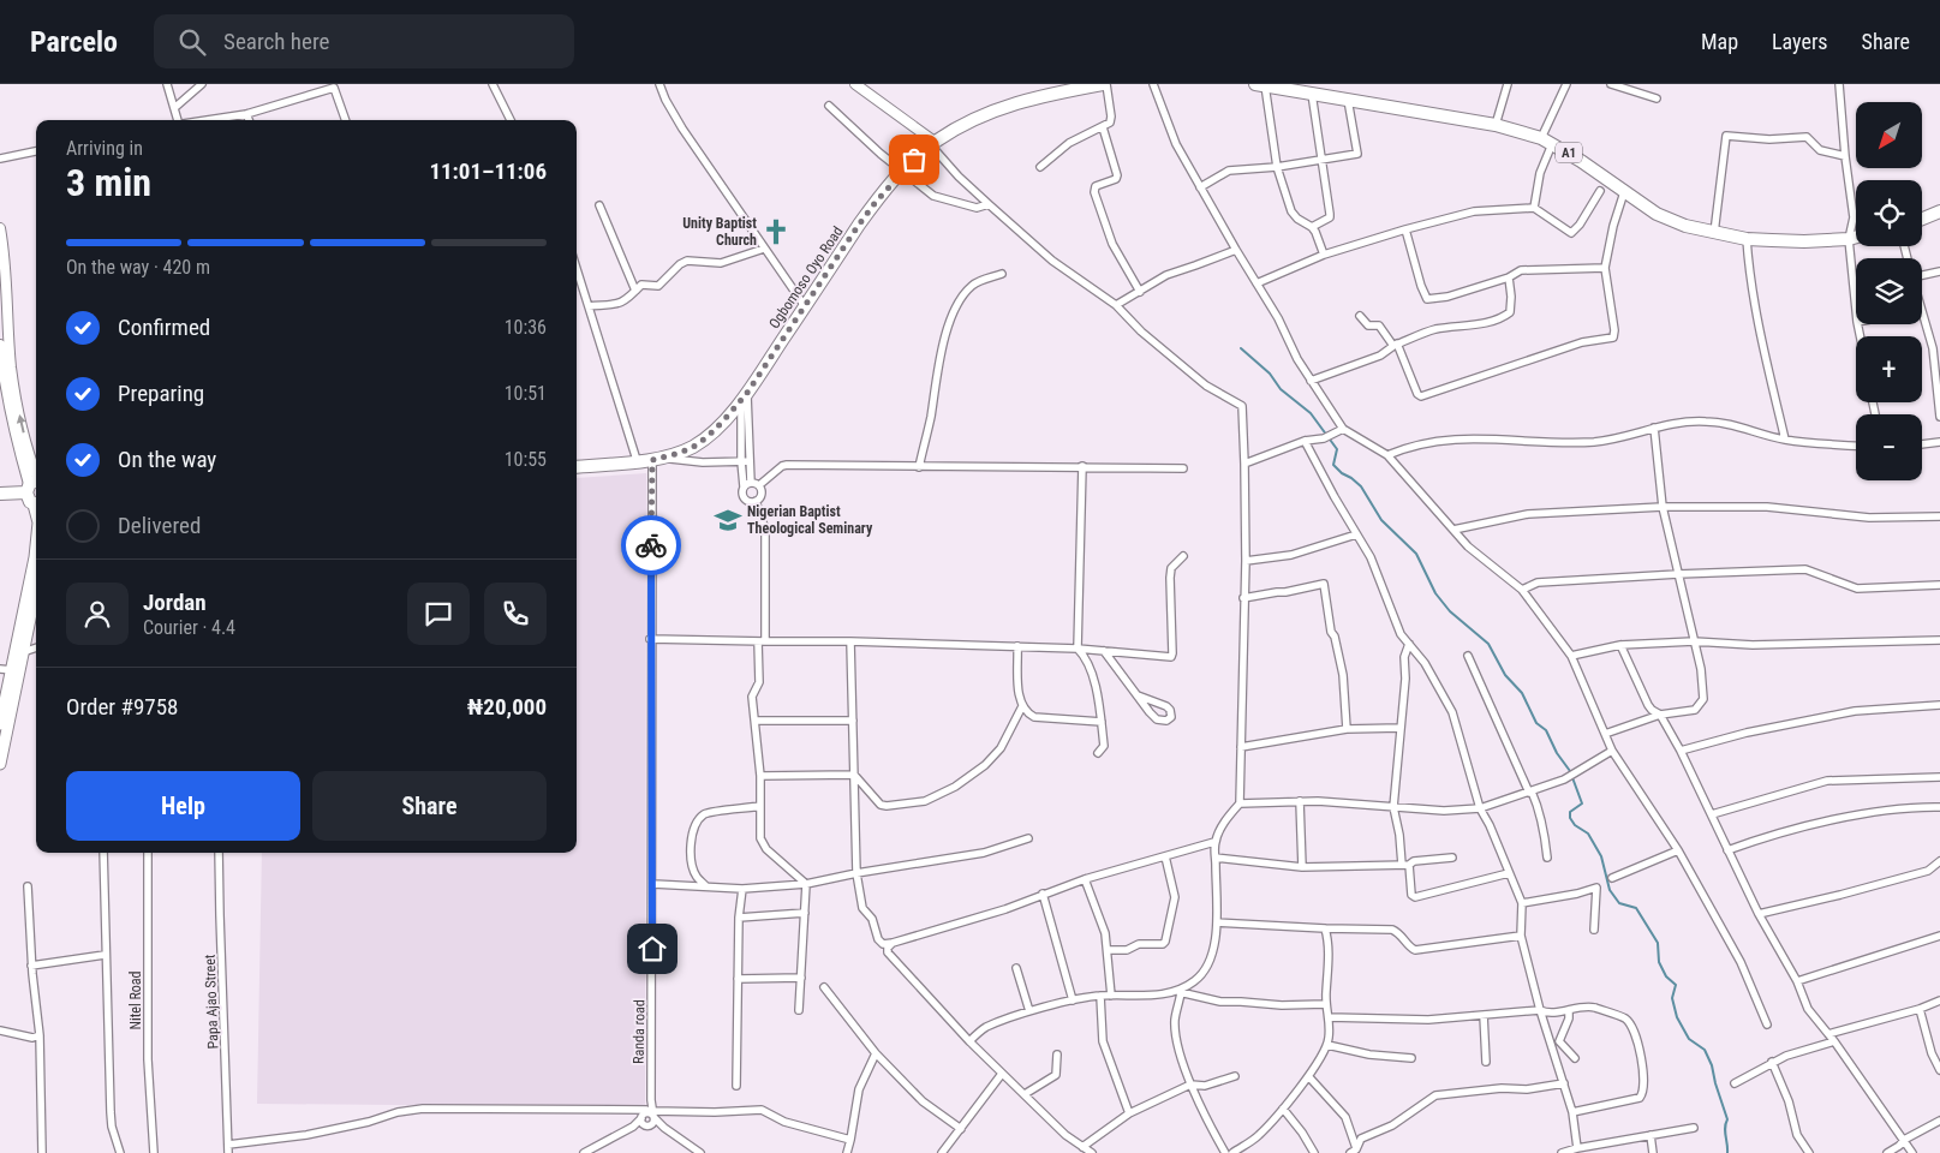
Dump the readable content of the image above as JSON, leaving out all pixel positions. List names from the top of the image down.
{
  "streets": {
    "highway": ["A1", "Ogbomoso Oyo Road"],
    "street": ["Nitel Road", "Papa Ajao Street", "Randa road"]
  },
  "crossings": [
    ["Ogbomoso Oyo Road", "Randa road"]
  ],
  "places": {
    "church": ["Unity Baptist Church"],
    "school or university": ["Nigerian Baptist Theological Seminary"]
  },
  "north": "bottom left",
  "page": {
    "header": "Parcelo",
    "search": "Search here",
    "nav": ["Map", "Layers", "Share"],
    "map_buttons": ["+", "−"],
    "heading": ["3 min", "Arriving in", "11:01–11:06"],
    "panel": [
      "Jordan",
      "Courier · 4.4",
      "Order #9758",
      "₦20,000"
    ],
    "bar": "On the way · 420 m",
    "list": [
      ["Confirmed", "10:36"],
      ["Preparing", "10:51"],
      ["On the way", "10:55"],
      "Delivered"
    ],
    "buttons": ["Help", "Share"]
  }
}
